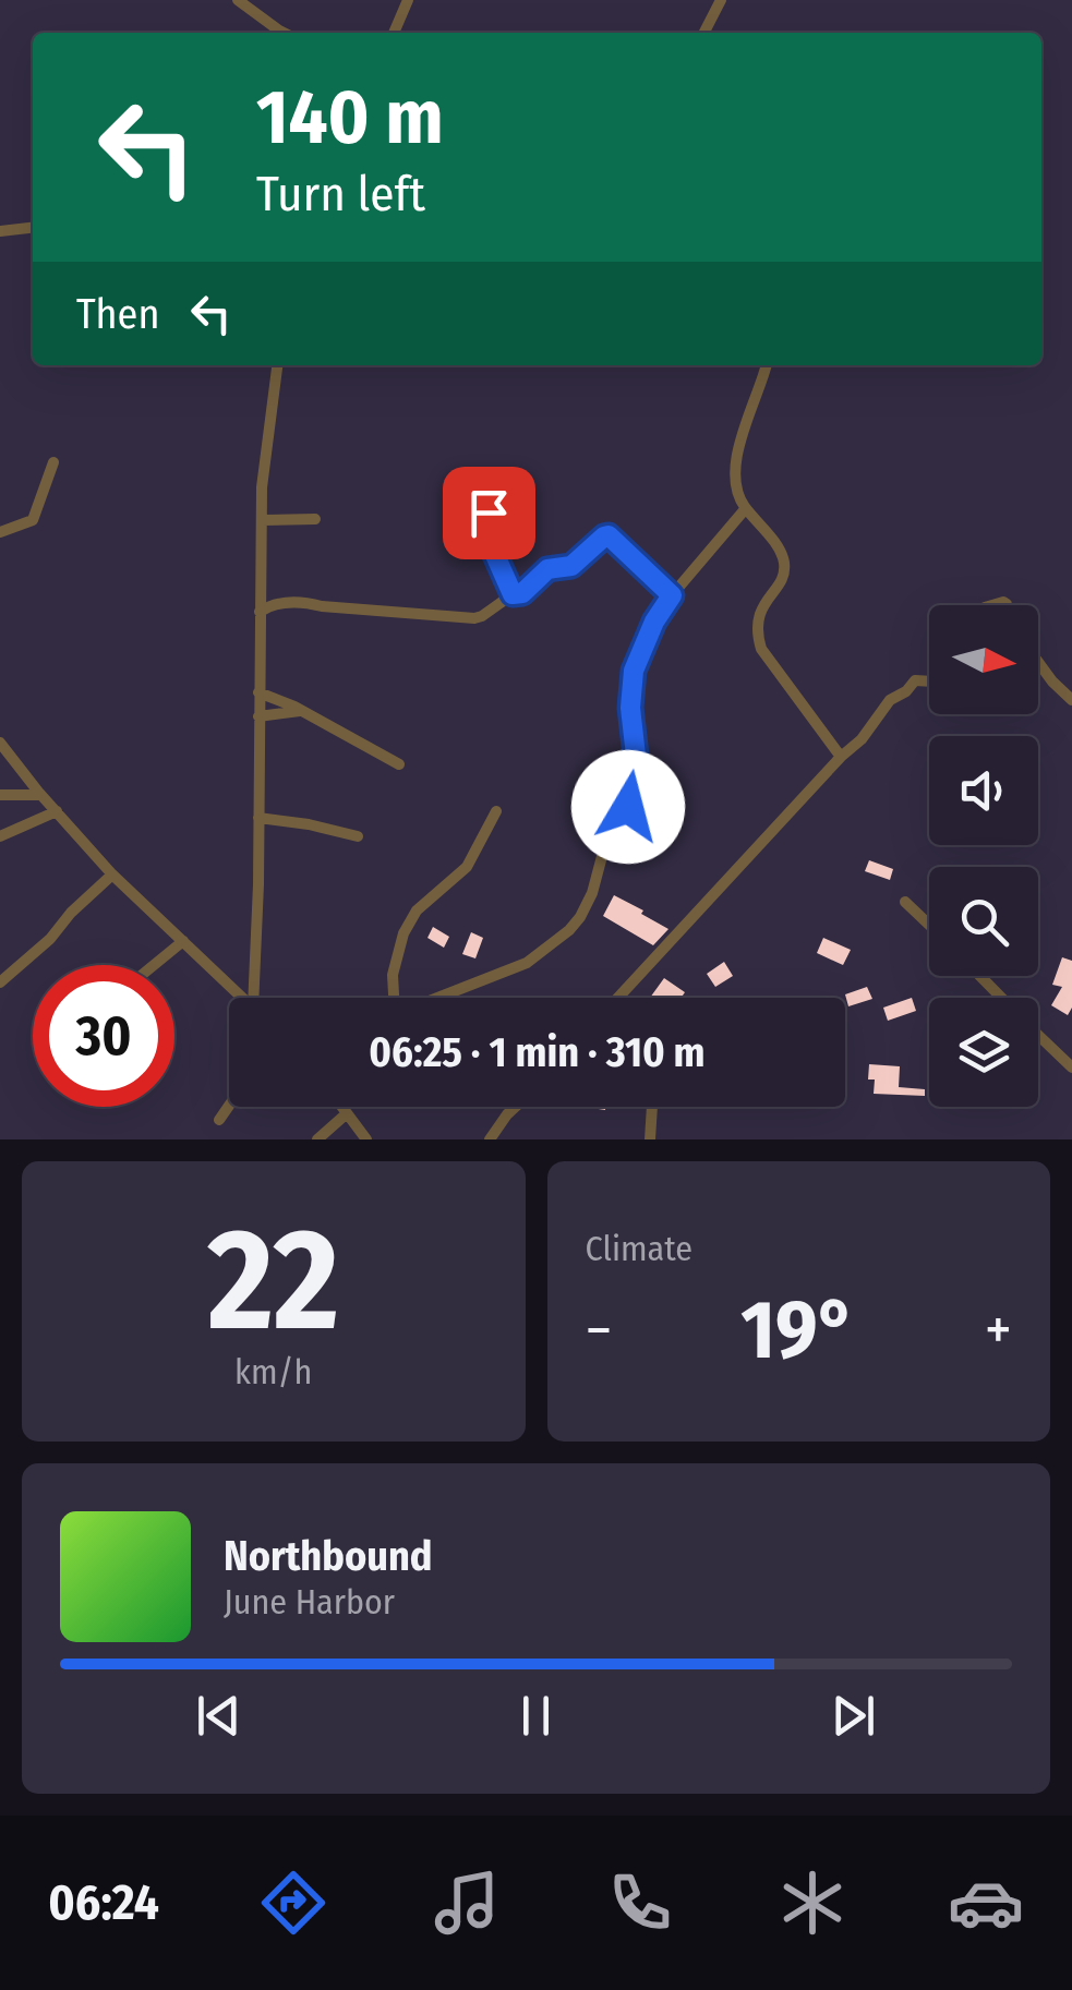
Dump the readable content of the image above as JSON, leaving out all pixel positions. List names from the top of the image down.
{
  "north": "right",
  "page": {
    "turn": ["140 m", "Turn left"],
    "then": "Then",
    "limit": "30",
    "trip": "06:25 · 1 min · 310 m",
    "tile": [
      ["22", "km/h"],
      "Climate"
    ],
    "heat": ["−", "19°", "+"],
    "song": ["Northbound", "June Harbor"],
    "tabs": "06:24"
  }
}
